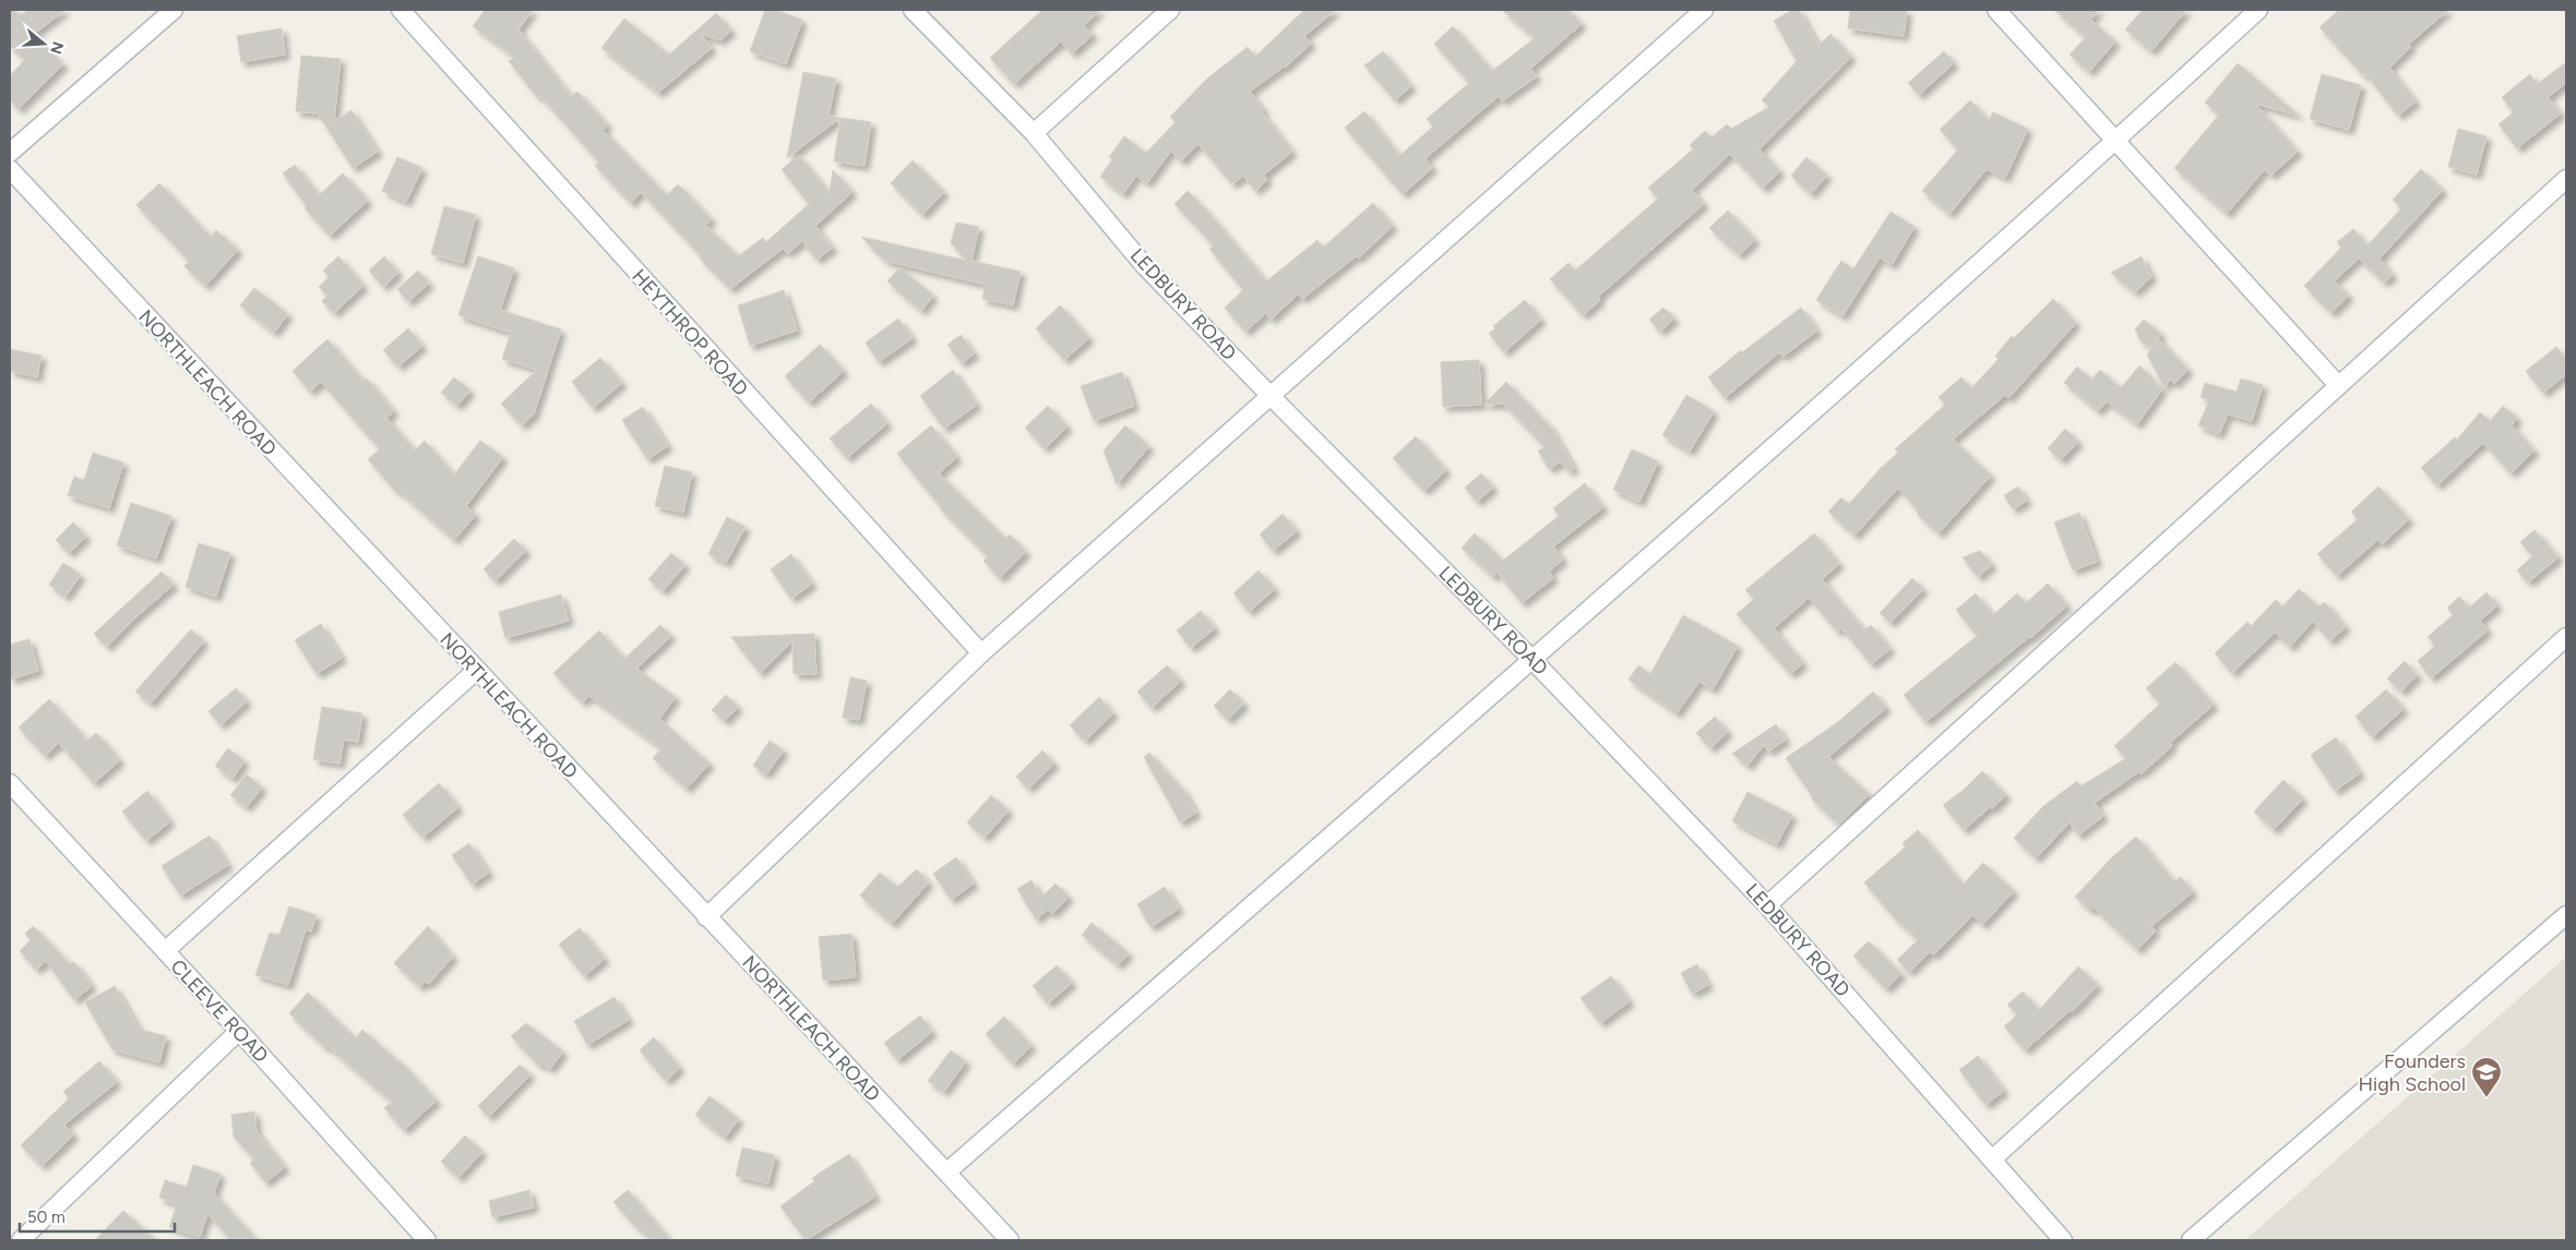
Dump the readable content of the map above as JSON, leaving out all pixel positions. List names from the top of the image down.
{
  "streets": {
    "street": [
      "LEDBURY ROAD",
      "HEYTHROP ROAD",
      "NORTHLEACH ROAD",
      "CLEEVE ROAD"
    ]
  },
  "places": {
    "school or university": ["Founders High School"]
  },
  "scale_bar": "50 m",
  "north": "right"
}
